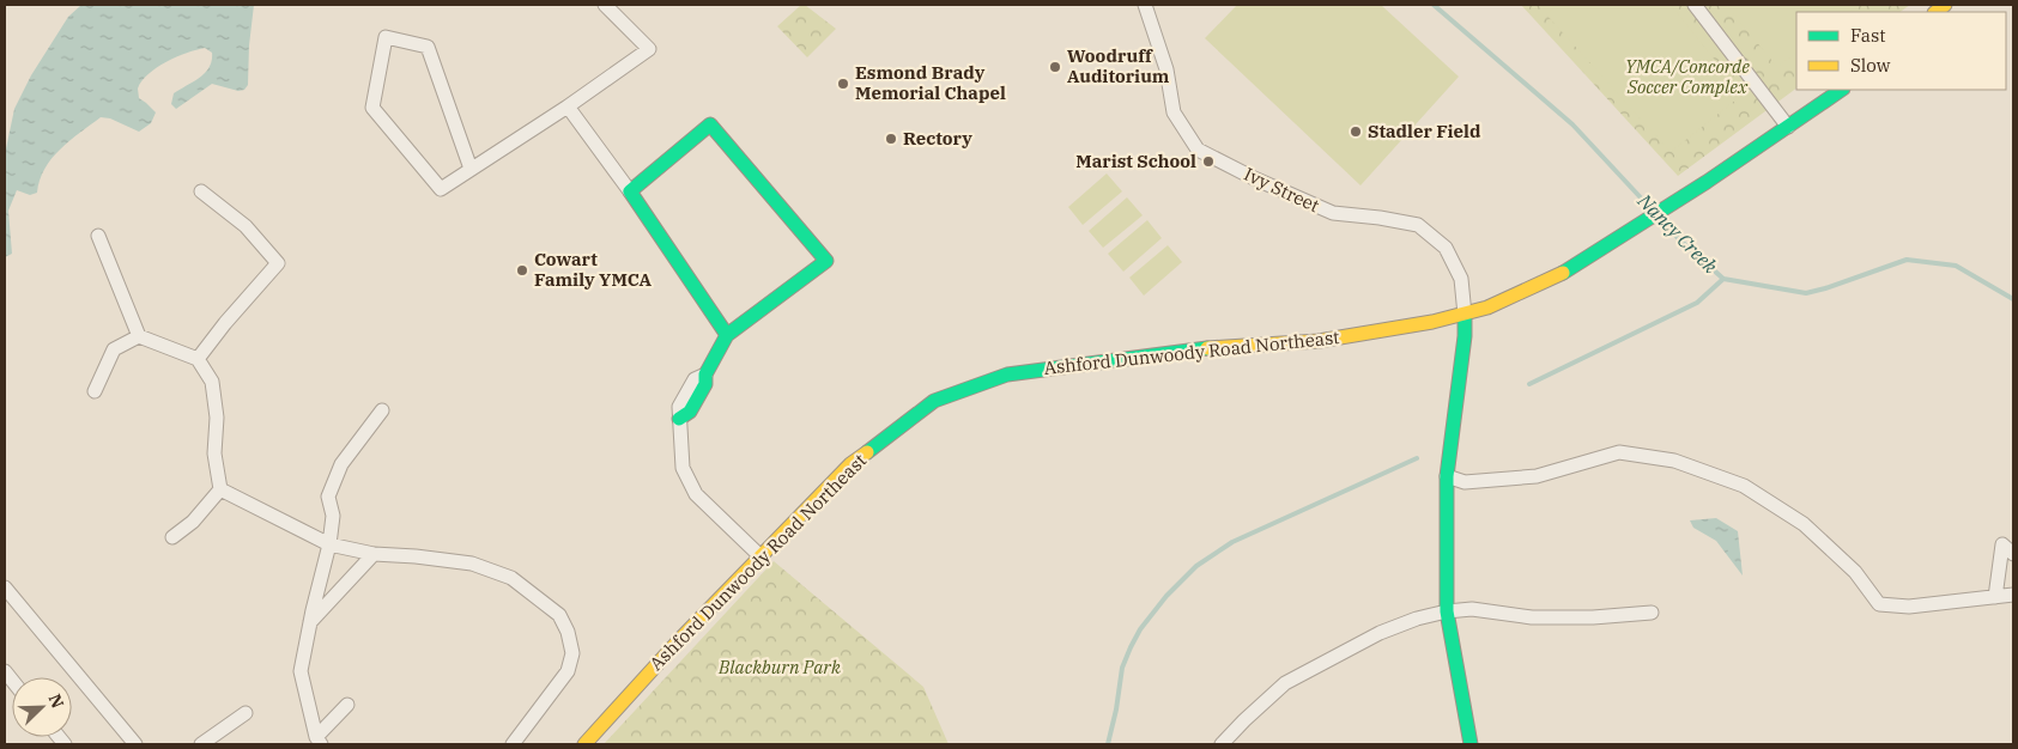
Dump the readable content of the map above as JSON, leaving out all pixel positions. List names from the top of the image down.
{
  "streets": {
    "main road": ["Ashford Dunwoody Road Northeast"],
    "street": ["Ivy Street"]
  },
  "crossings": [
    ["Ivy Street", "Ashford Dunwoody Road Northeast"]
  ],
  "water": ["Nancy Creek"],
  "parks": ["YMCA/Concorde Soccer Complex", "Blackburn Park"],
  "places": [
    "Woodruff Auditorium",
    "Esmond Brady Memorial Chapel",
    "Stadler Field",
    "Rectory",
    "Marist School",
    "Cowart Family YMCA"
  ],
  "legend": ["Fast", "Slow"],
  "north": "top right"
}
